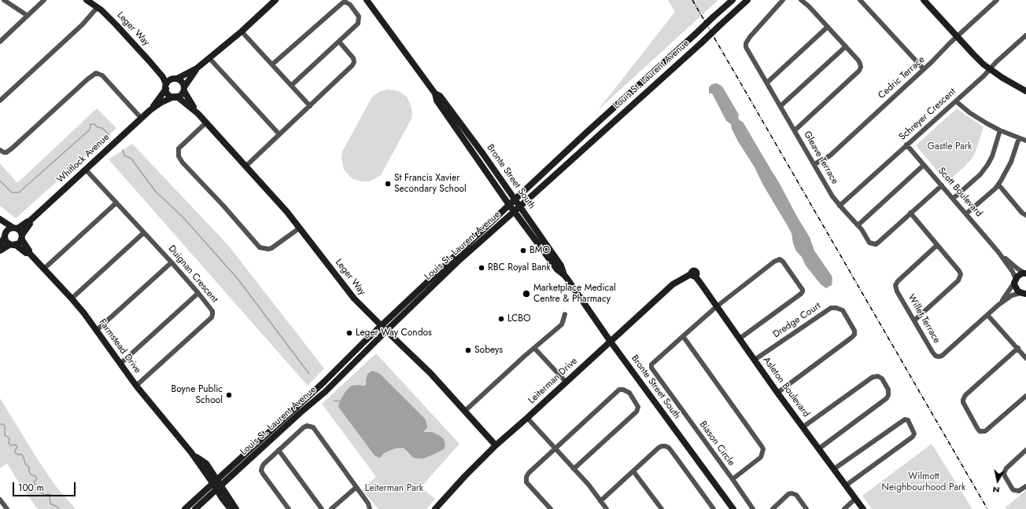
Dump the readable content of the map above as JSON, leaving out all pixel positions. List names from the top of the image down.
{
  "streets": {
    "street": [
      "Leger Way",
      "Louis St. Laurent Avenue",
      "Cedric Terrace",
      "Schreyer Crescent",
      "Gleave Terrace",
      "Whitlock Avenue",
      "Bronte Street South",
      "Scott Boulevard",
      "Duignan Crescent",
      "Willet Terrace",
      "Dredge Court",
      "Farmstead Drive",
      "Leiterman Drive",
      "Asleton Boulevard",
      "Biason Circle"
    ]
  },
  "crossings": [
    ["Leger Way", "Louis St. Laurent Avenue"],
    ["Leger Way", "Whitlock Avenue"],
    ["Leger Way", "Leiterman Drive"],
    ["Louis St. Laurent Avenue", "Bronte Street South"],
    ["Louis St. Laurent Avenue", "Farmstead Drive"],
    ["Cedric Terrace", "Gleave Terrace"],
    ["Schreyer Crescent", "Gleave Terrace"],
    ["Schreyer Crescent", "Scott Boulevard"],
    ["Gleave Terrace", "Scott Boulevard"],
    ["Whitlock Avenue", "Duignan Crescent"],
    ["Whitlock Avenue", "Farmstead Drive"],
    ["Bronte Street South", "Leiterman Drive"],
    ["Scott Boulevard", "Willet Terrace"],
    ["Duignan Crescent", "Farmstead Drive"],
    ["Dredge Court", "Asleton Boulevard"],
    ["Leiterman Drive", "Asleton Boulevard"],
    ["Asleton Boulevard", "Biason Circle"]
  ],
  "parks": ["Gastle Park", "Wilmott Neighbourhood Park", "Leiterman Park"],
  "places": [
    "St Francis Xavier Secondary School",
    "BMO",
    "RBC Royal Bank",
    "Marketplace Medical Centre & Pharmacy",
    "LCBO",
    "Leger Way Condos",
    "Sobeys",
    "Boyne Public School"
  ],
  "scale_bar": "100 m",
  "north": "bottom"
}
